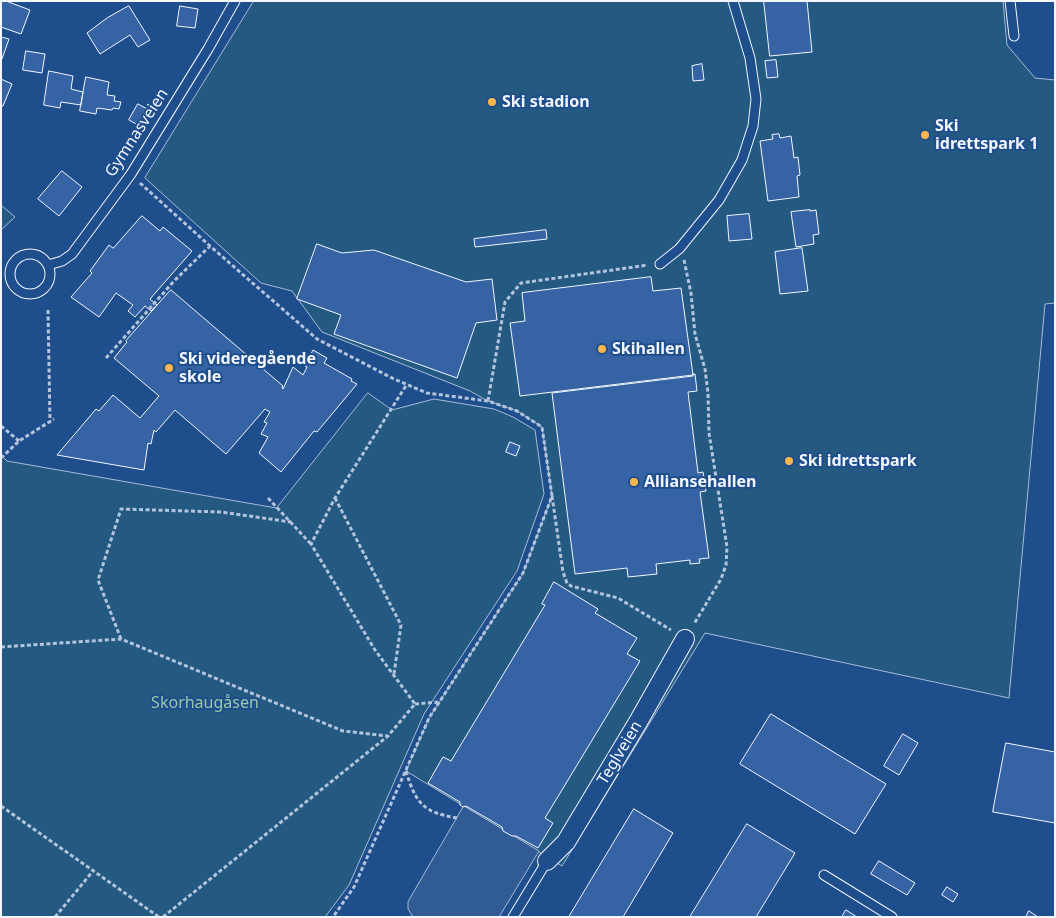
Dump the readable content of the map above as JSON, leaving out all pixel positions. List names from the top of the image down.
{
  "streets": {
    "street": ["Teglveien"],
    "lane": ["Gymnasveien"]
  },
  "parks": ["Skorhaugåsen"],
  "places": [
    "Ski stadion",
    "Ski idrettspark 1",
    "Skihallen",
    "Ski videregående skole",
    "Ski idrettspark",
    "Alliansehallen"
  ]
}
